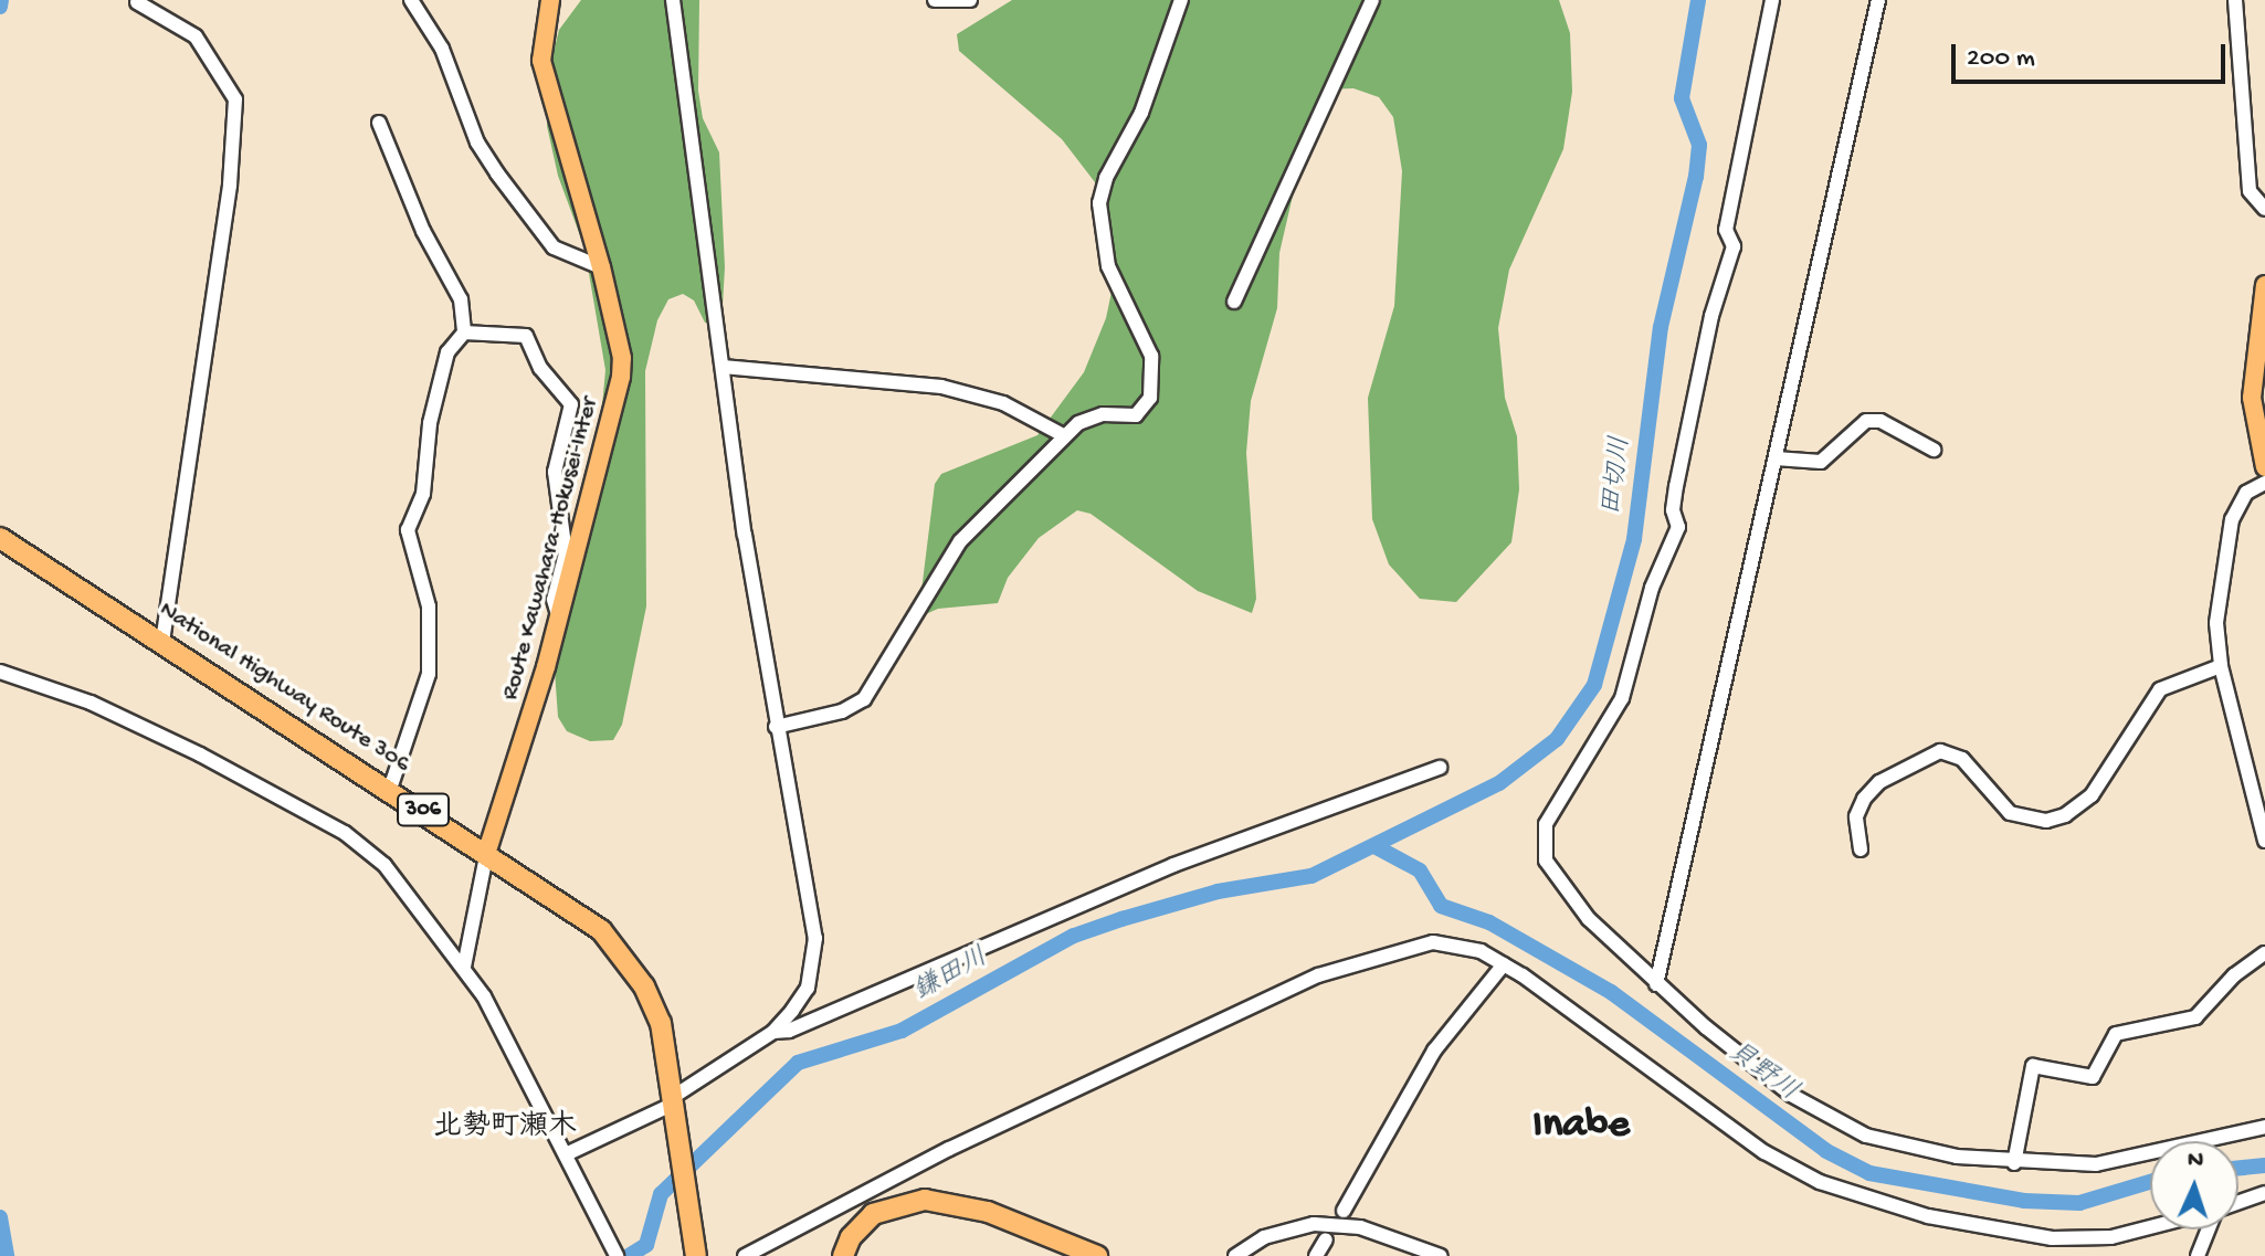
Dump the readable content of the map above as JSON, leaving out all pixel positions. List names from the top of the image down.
{
  "streets": {
    "highway": ["National Highway Route 306", "306"],
    "main road": ["Route Kawahara-Hokusei-Inter"]
  },
  "crossings": [
    ["Route Kawahara-Hokusei-Inter", "National Highway Route 306"]
  ],
  "districts": ["Inabe", "北勢町瀬木"],
  "water": ["田切川", "鎌田川", "貝野川"],
  "scale_bar": "200 m",
  "north": "top"
}
